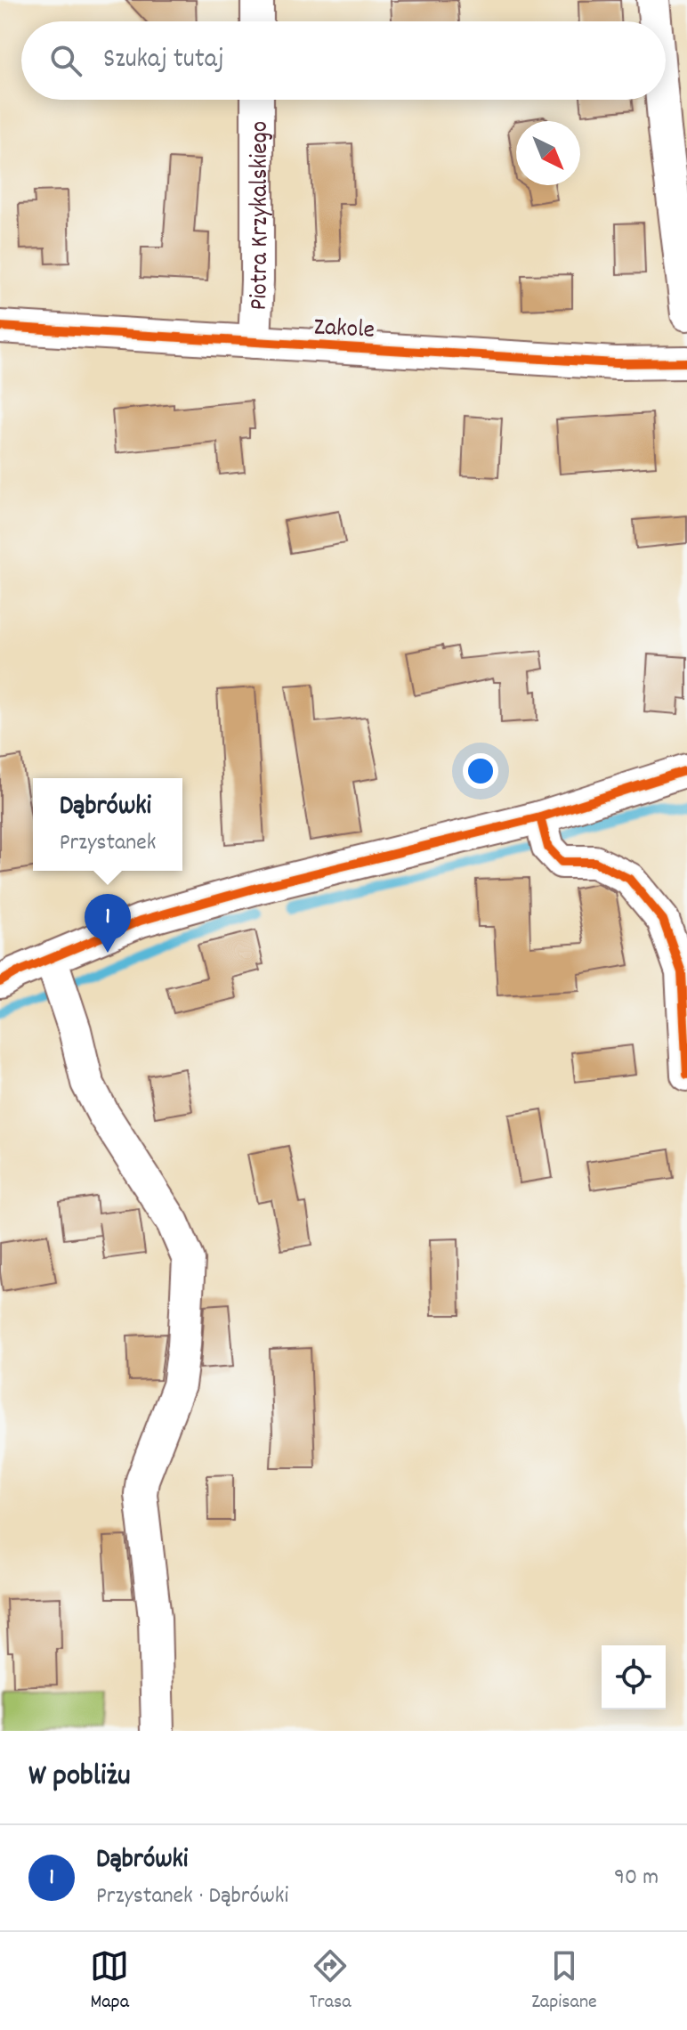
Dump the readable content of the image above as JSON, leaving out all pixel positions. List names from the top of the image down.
{
  "streets": {
    "street": ["Piotra Krzykalskiego", "Zakole"]
  },
  "crossings": [
    ["Piotra Krzykalskiego", "Zakole"]
  ],
  "north": "bottom right",
  "page": {
    "search": "Szukaj tutaj",
    "popup": ["Dąbrówki", "Przystanek"],
    "pins": "1",
    "heading": "W pobliżu",
    "list": [
      {
        "mark": "1",
        "name": "Dąbrówki",
        "note": "Przystanek · Dąbrówki",
        "value": "90 m"
      }
    ],
    "nav": ["Mapa", "Trasa", "Zapisane"]
  }
}
